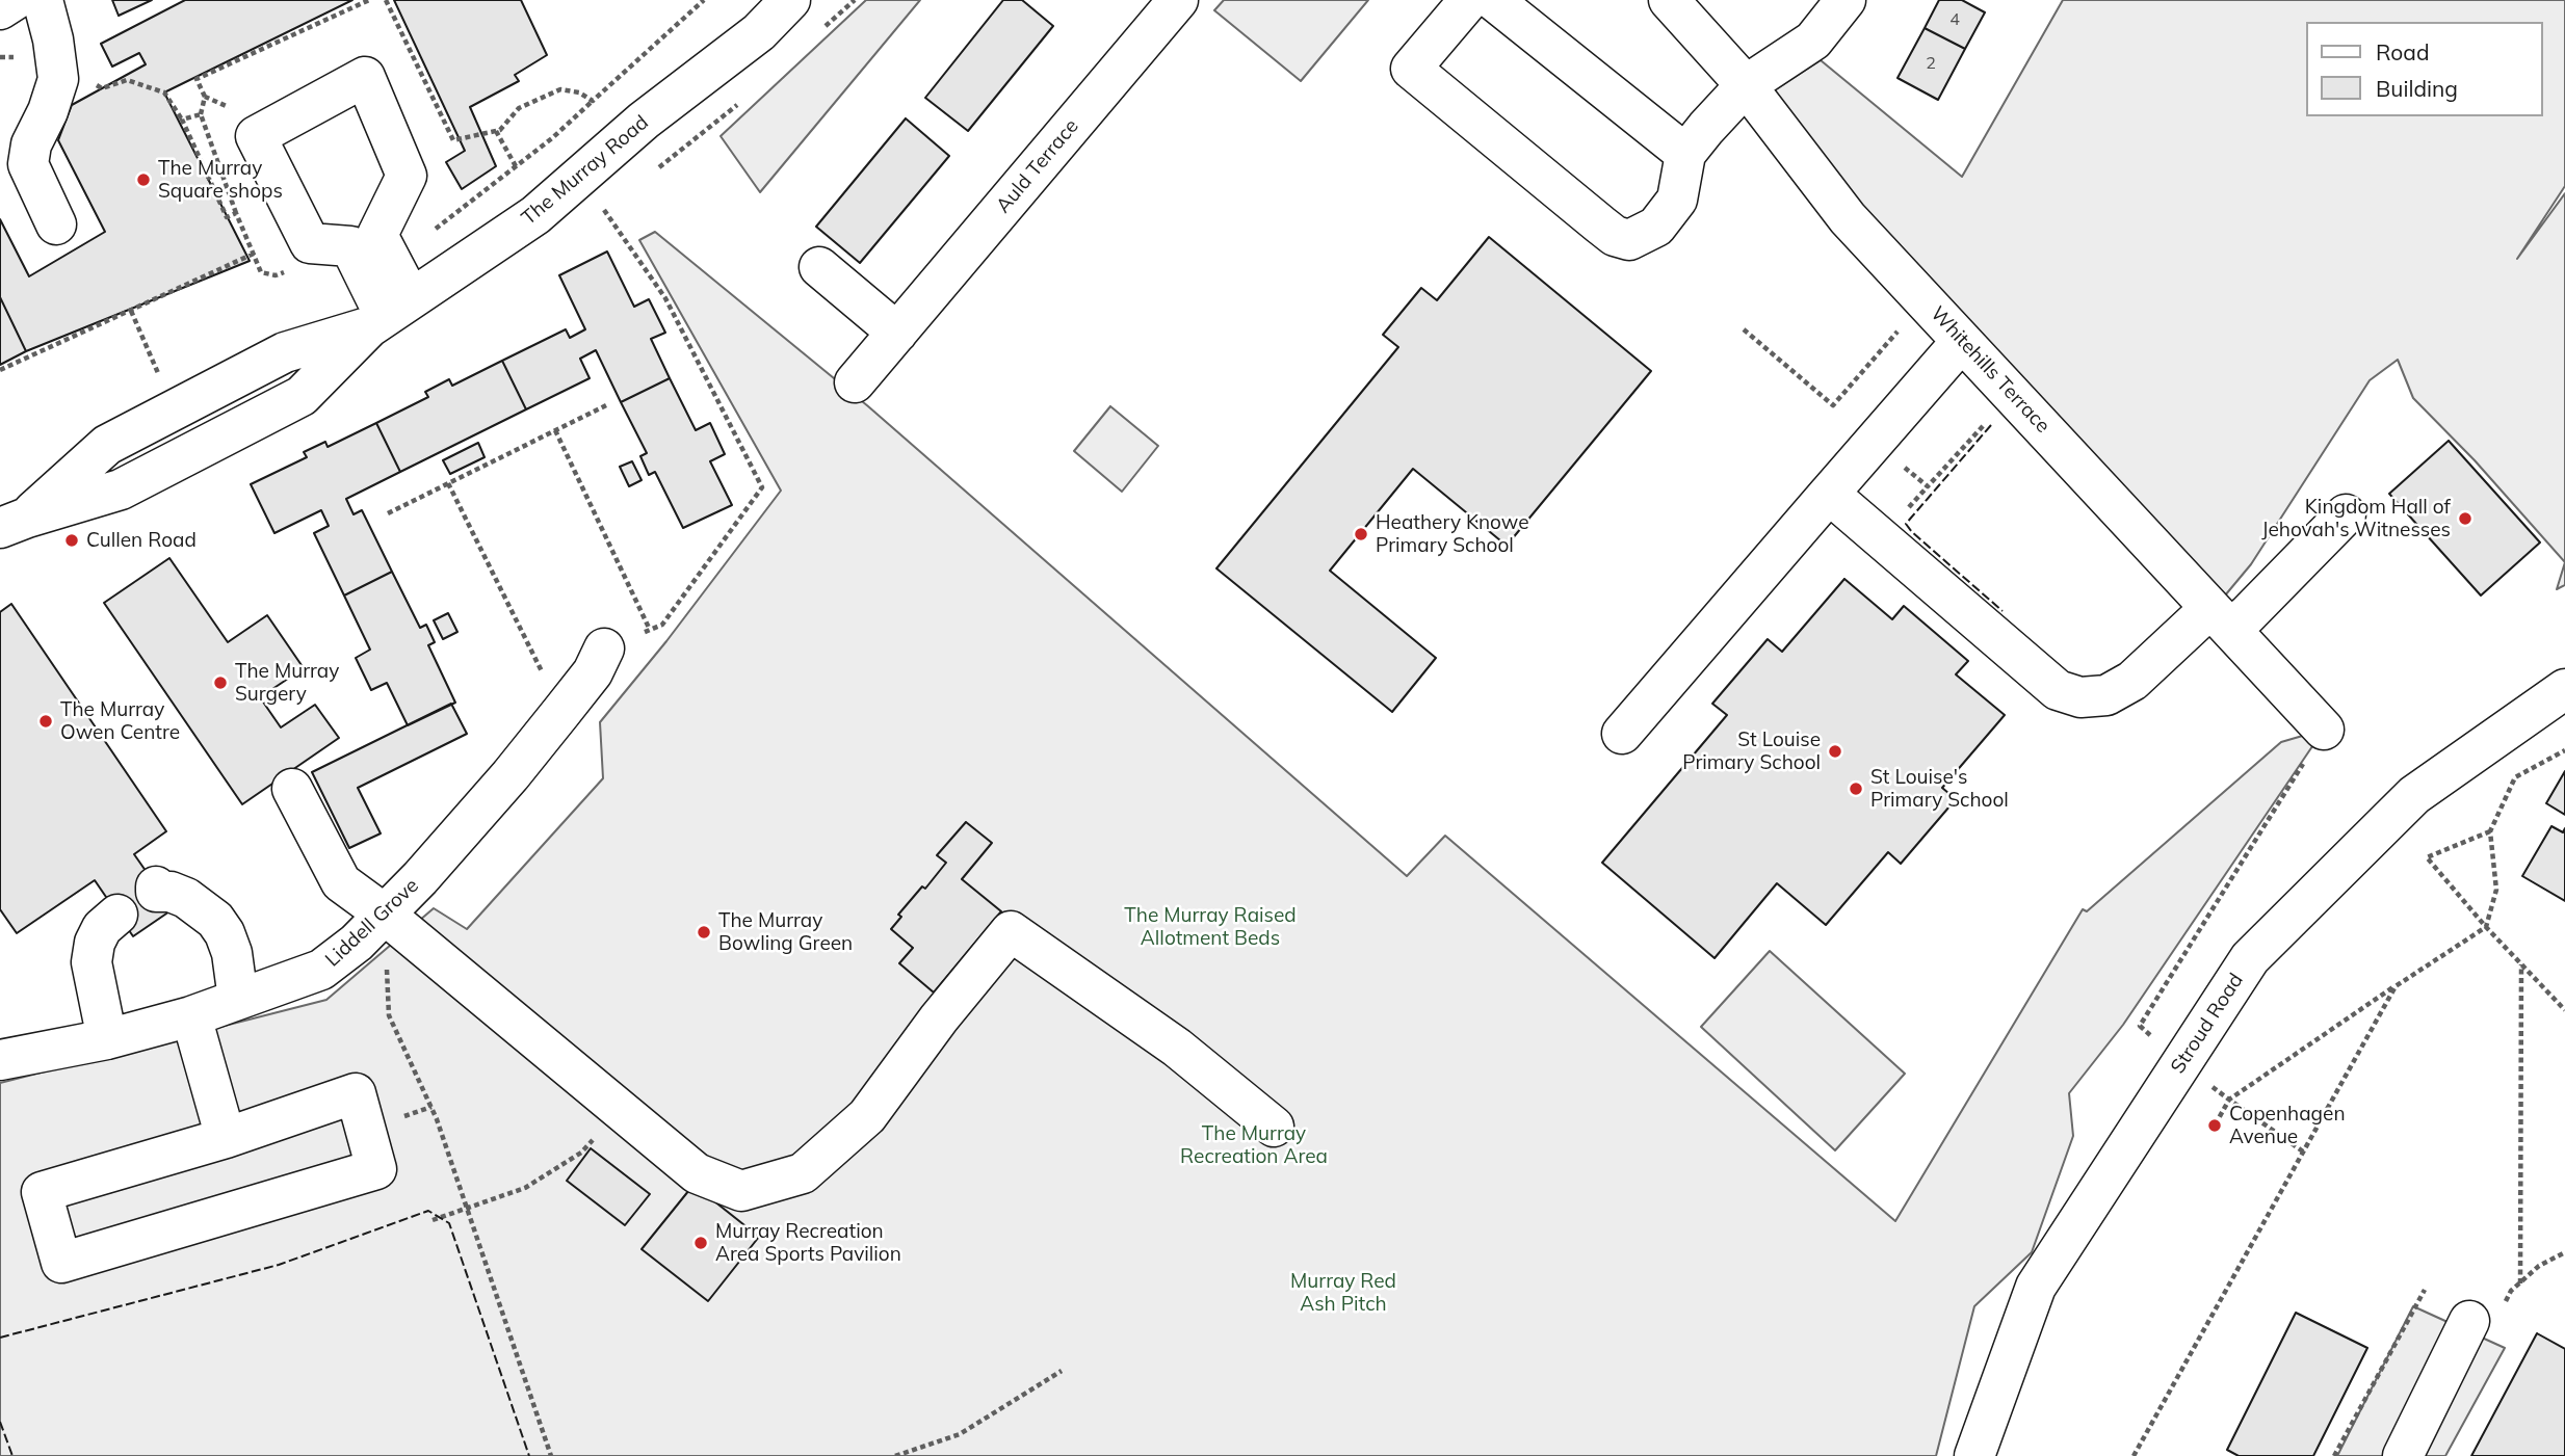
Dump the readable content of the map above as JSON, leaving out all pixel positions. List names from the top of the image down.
{
  "streets": {
    "street": [
      "Auld Terrace",
      "The Murray Road",
      "Whitehills Terrace",
      "Liddell Grove",
      "Stroud Road"
    ]
  },
  "parks": ["The Murray Raised Allotment Beds", "The Murray Recreation Area", "Murray Red Ash Pitch"],
  "places": [
    "The Murray Square shops",
    "Kingdom Hall of Jehovah's Witnesses",
    "Heathery Knowe Primary School",
    "Cullen Road",
    "The Murray Surgery",
    "The Murray Owen Centre",
    "St Louise Primary School",
    "St Louise's Primary School",
    "The Murray Bowling Green",
    "Copenhagen Avenue",
    "Murray Recreation Area Sports Pavilion"
  ],
  "house_numbers": ["4", "2"],
  "legend": ["Road", "Building"]
}
